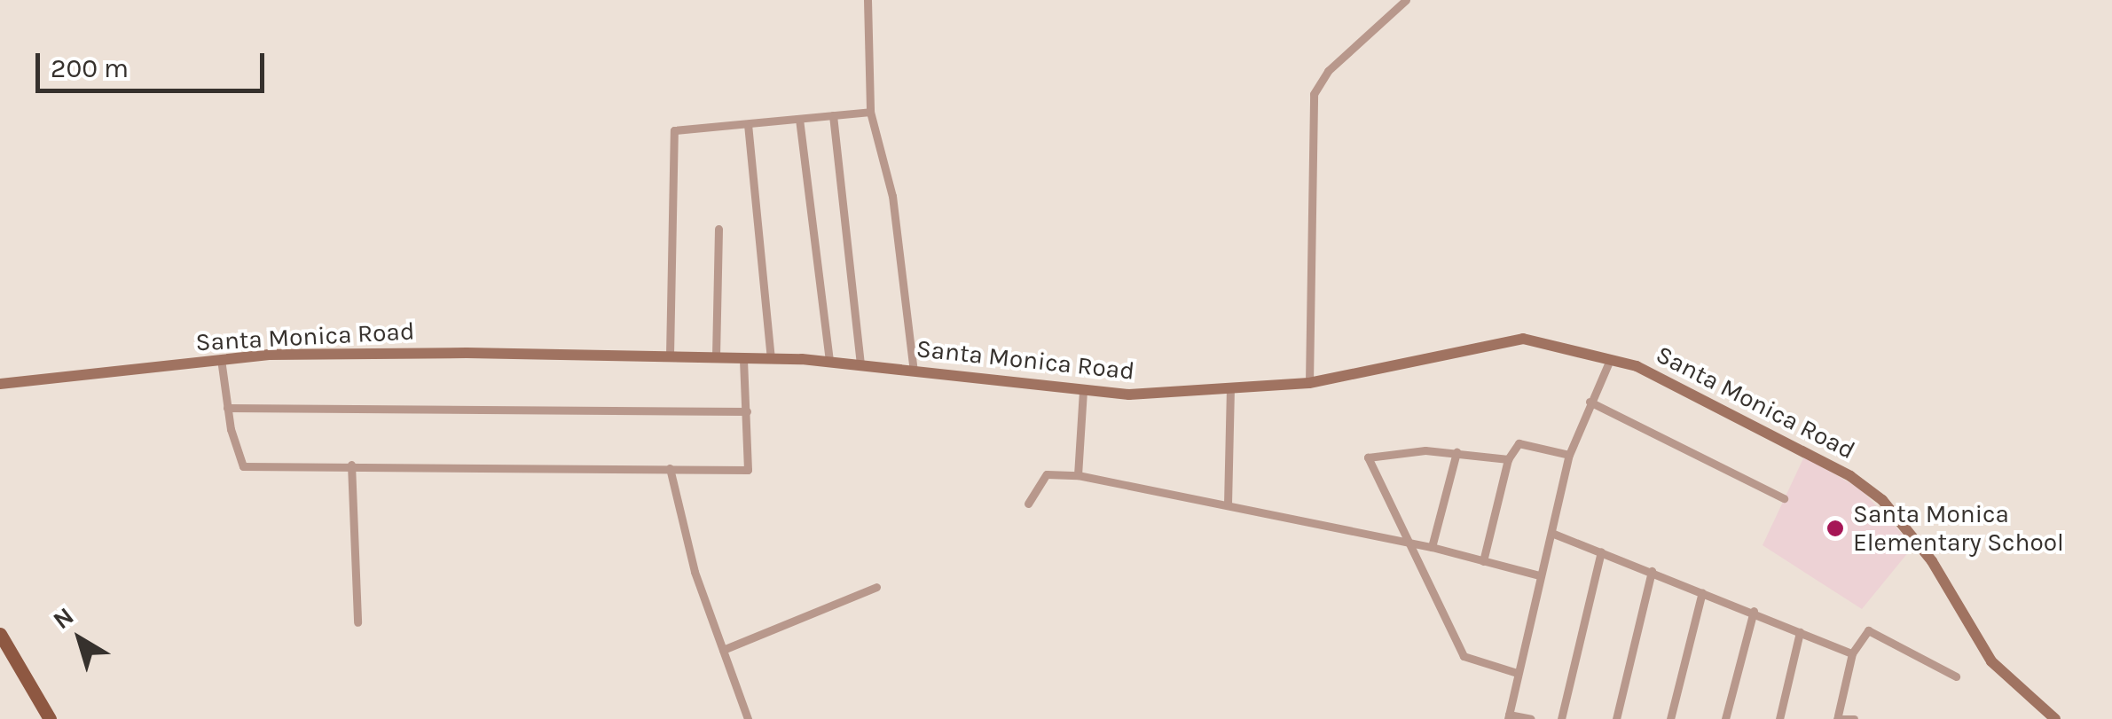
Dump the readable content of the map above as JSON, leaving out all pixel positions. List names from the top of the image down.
{
  "streets": {
    "street": ["Santa Monica Road"]
  },
  "places": ["Santa Monica Elementary School"],
  "scale_bar": "200 m",
  "north": "top left"
}
